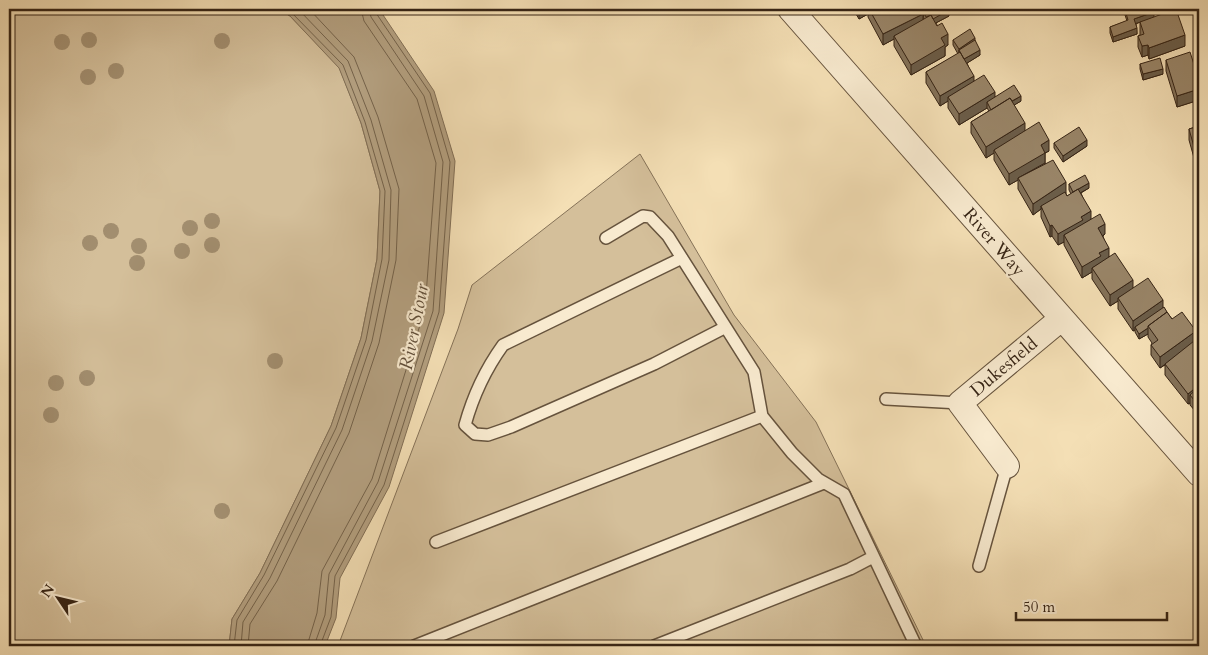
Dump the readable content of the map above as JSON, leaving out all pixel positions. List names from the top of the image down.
{
  "streets": {
    "street": ["River Way", "Dukesfield"]
  },
  "crossings": [
    ["River Way", "Dukesfield"]
  ],
  "water": ["River Stour"],
  "scale_bar": "50 m",
  "north": "top left"
}
